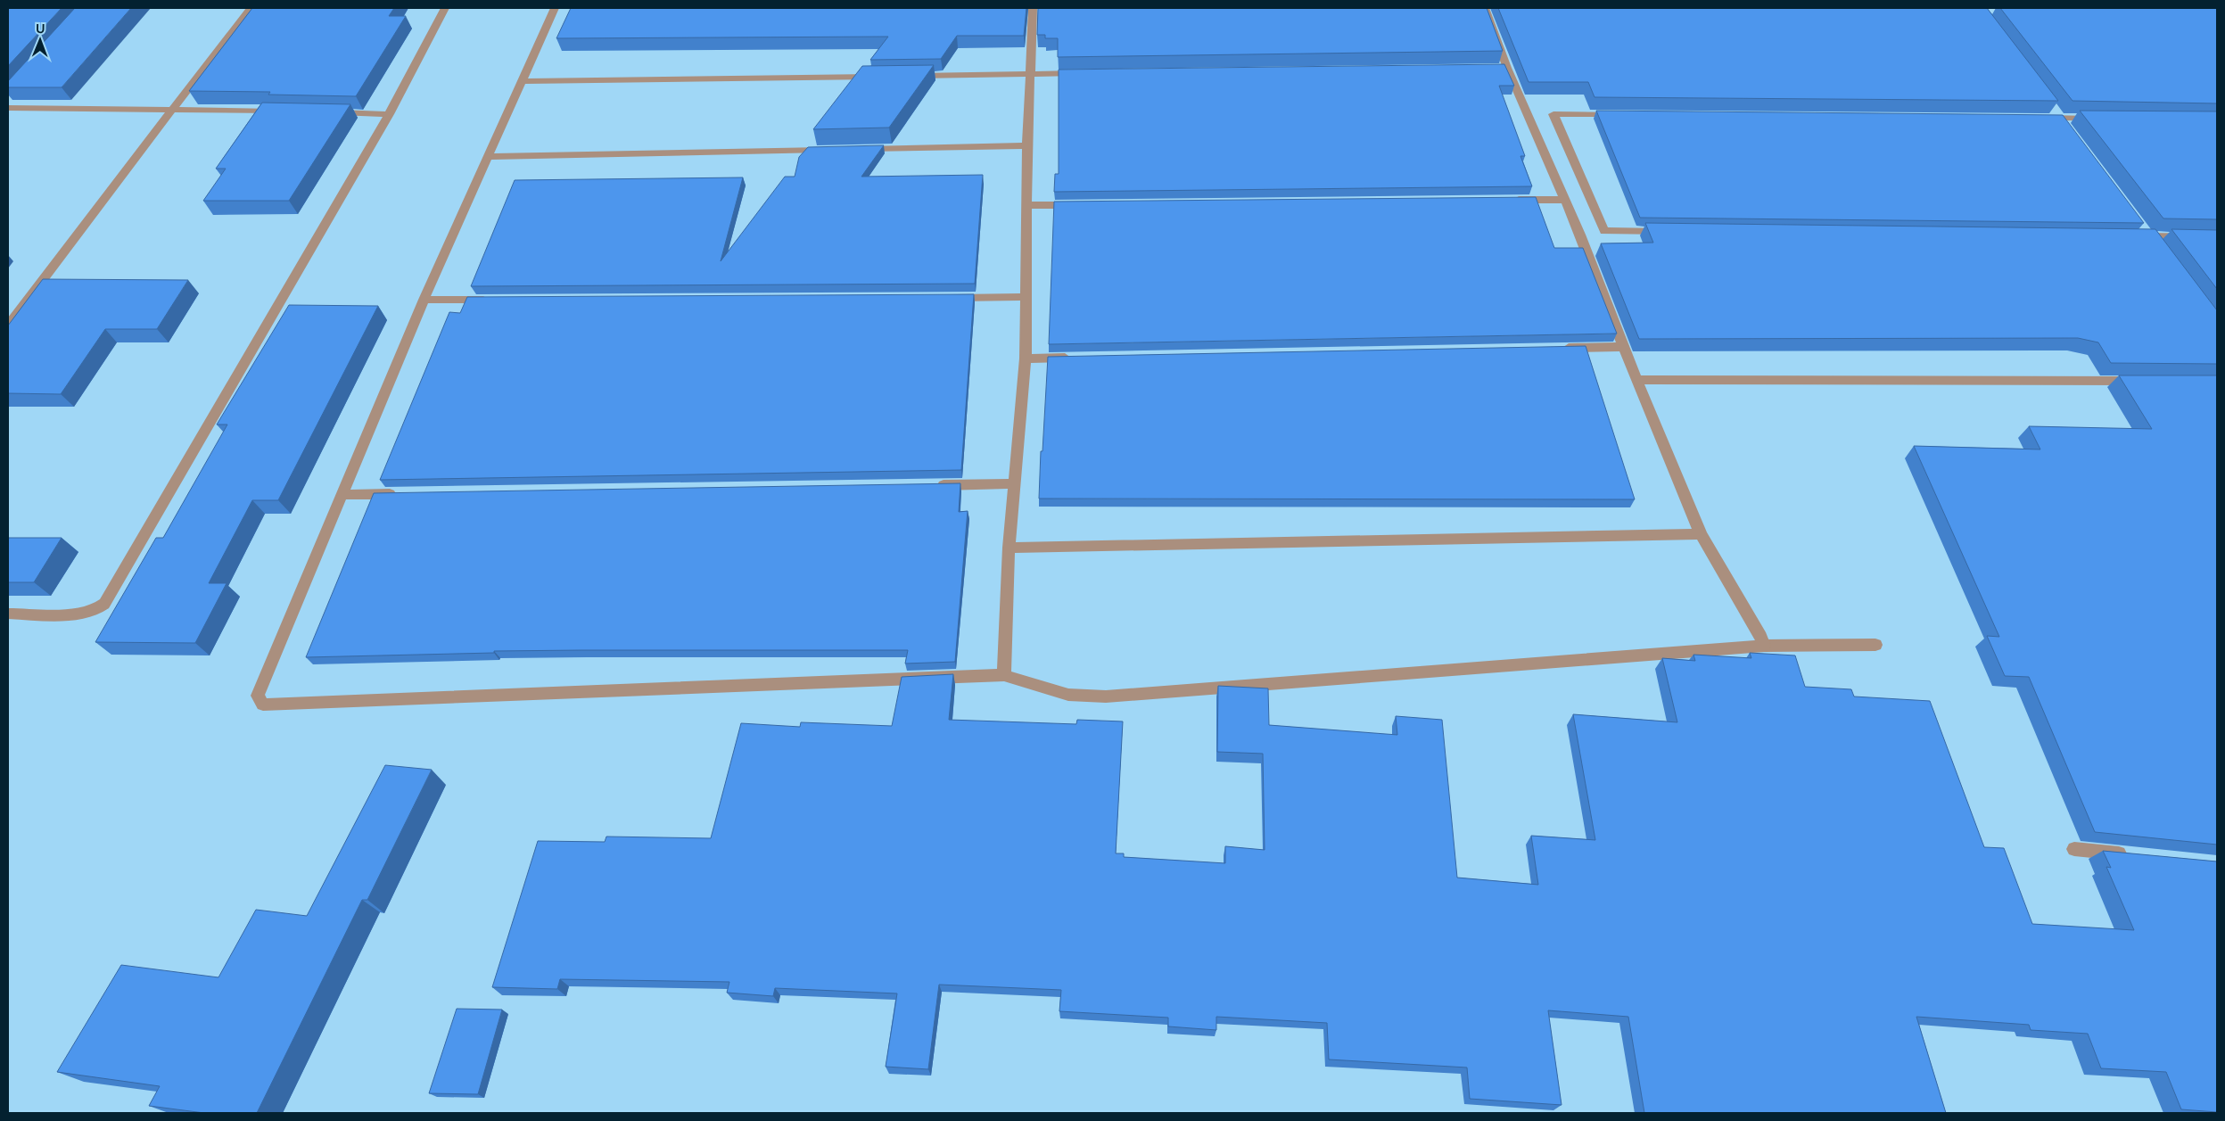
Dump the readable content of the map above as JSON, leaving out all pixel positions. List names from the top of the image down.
{
  "north": "top"
}
